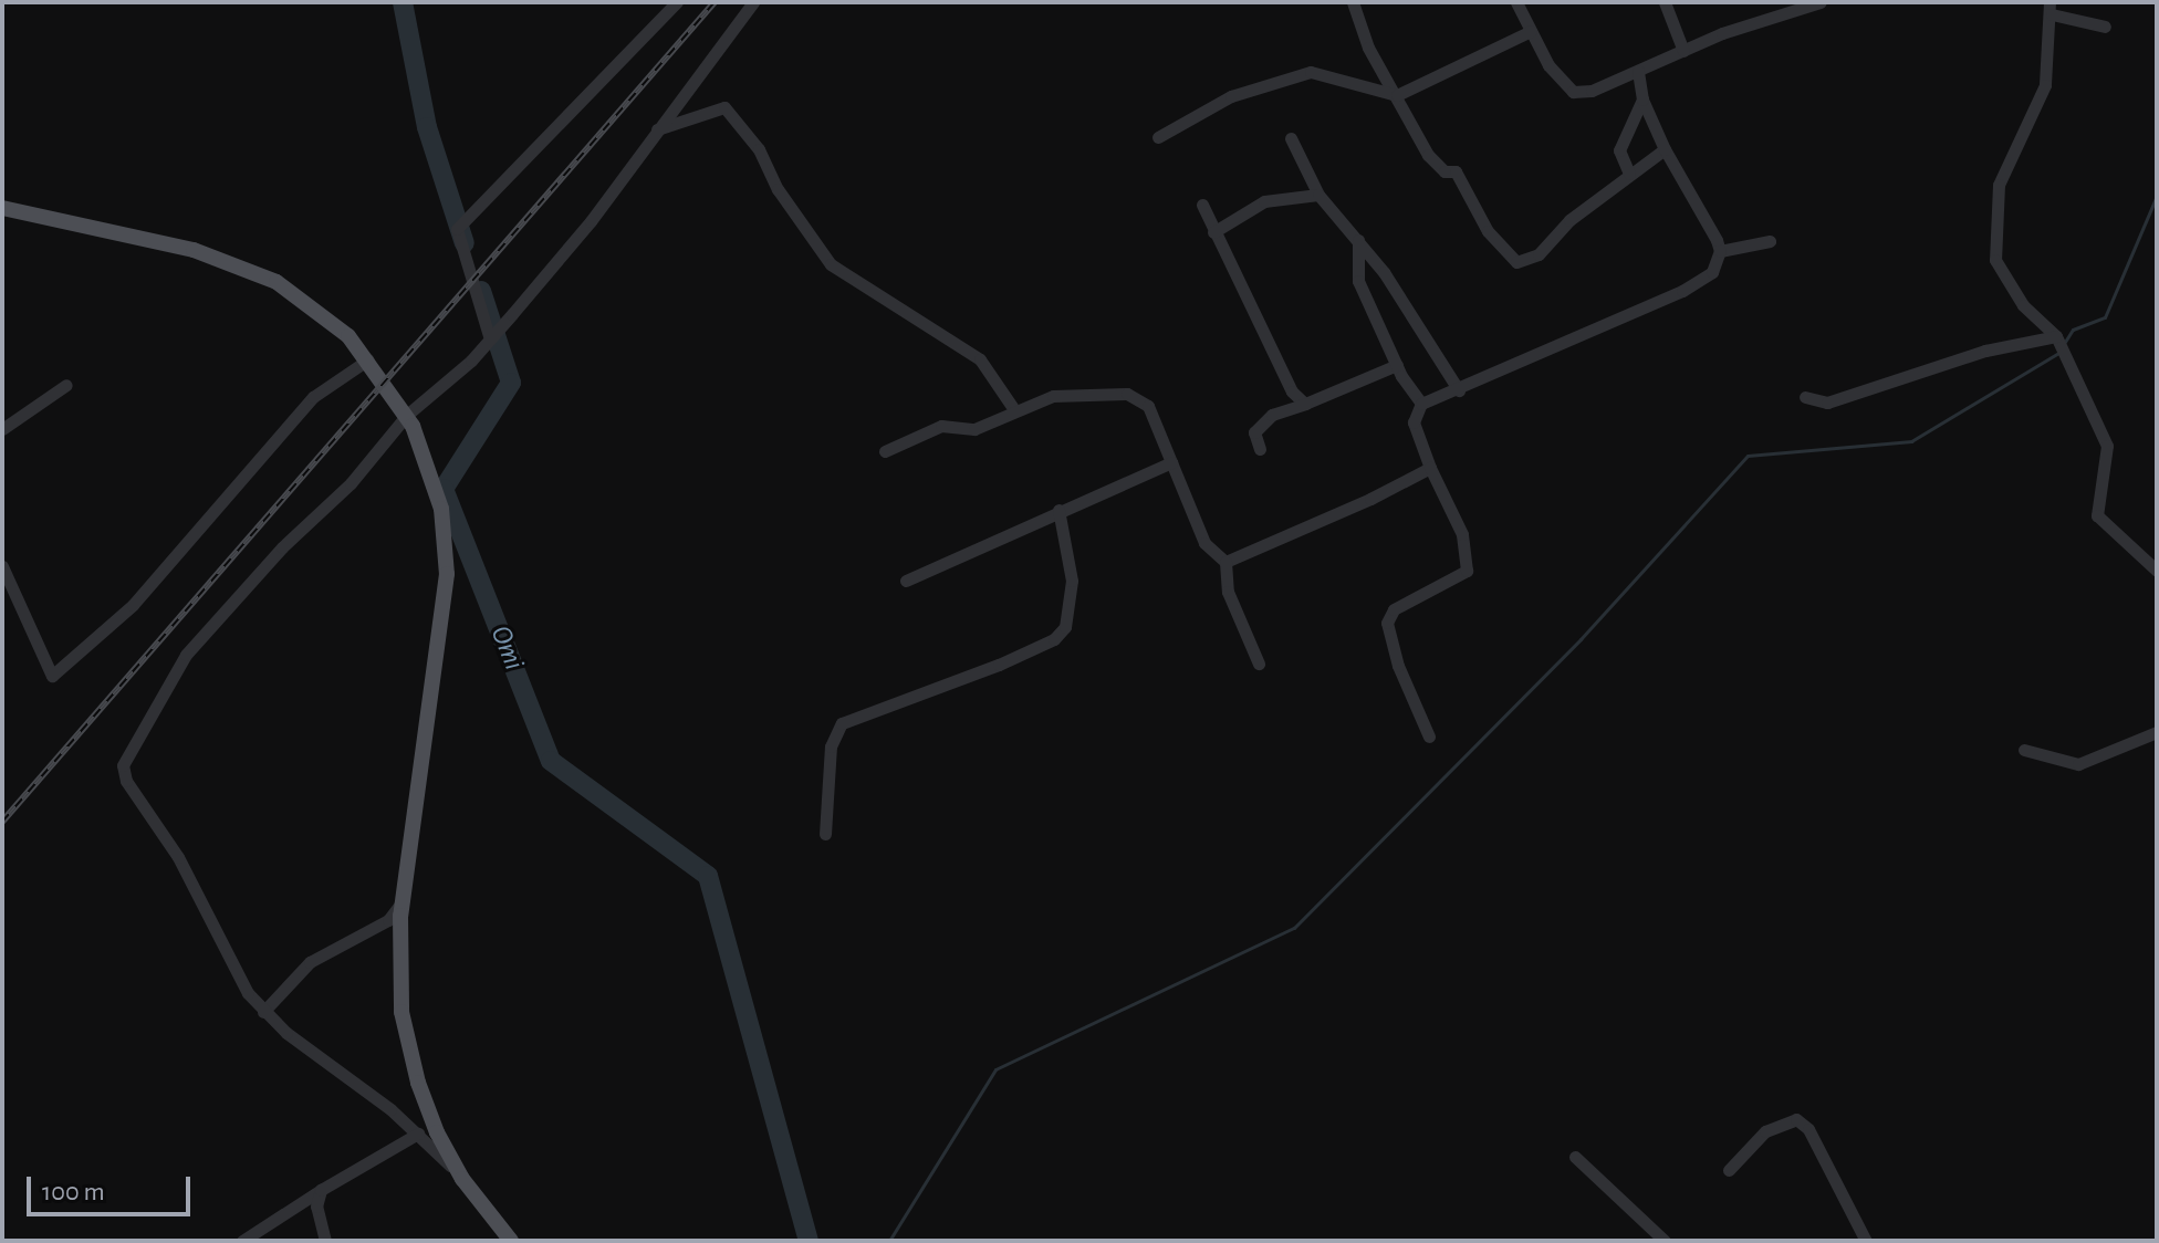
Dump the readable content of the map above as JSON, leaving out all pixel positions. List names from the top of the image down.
{
  "water": ["Omi"],
  "scale_bar": "100 m"
}
